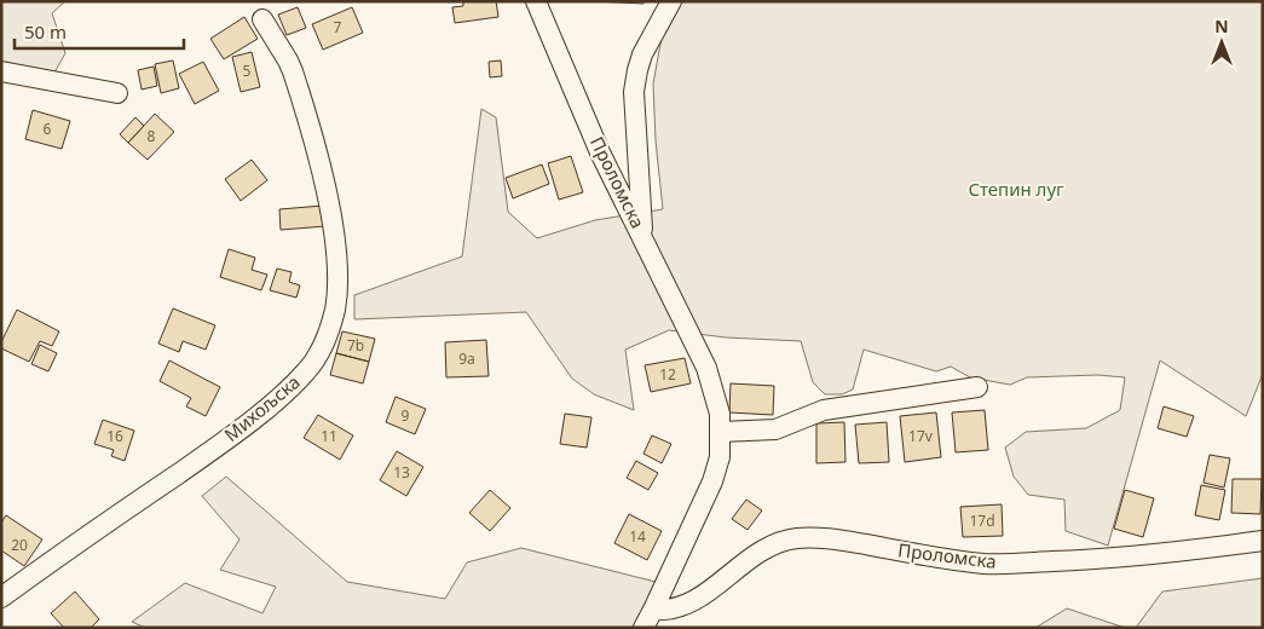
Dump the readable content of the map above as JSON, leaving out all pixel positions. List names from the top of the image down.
{
  "streets": {
    "street": ["Проломска", "Михољска"]
  },
  "parks": ["Степин луг"],
  "house_numbers": [
    "7",
    "5",
    "6",
    "8",
    "7b",
    "9a",
    "12",
    "9",
    "16",
    "11",
    "17v",
    "13",
    "17d",
    "14",
    "20"
  ],
  "scale_bar": "50 m",
  "north": "top"
}
